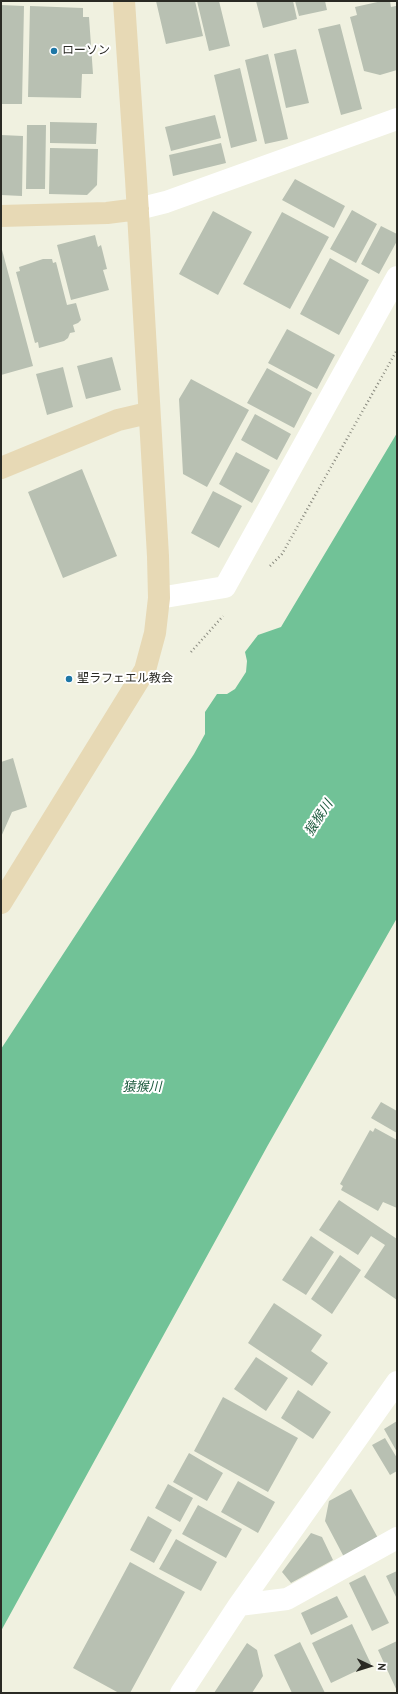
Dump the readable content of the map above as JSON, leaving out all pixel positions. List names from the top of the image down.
{
  "water": ["猿猴川"],
  "places": ["ローソン", "聖ラフェエル教会"],
  "north": "right"
}
